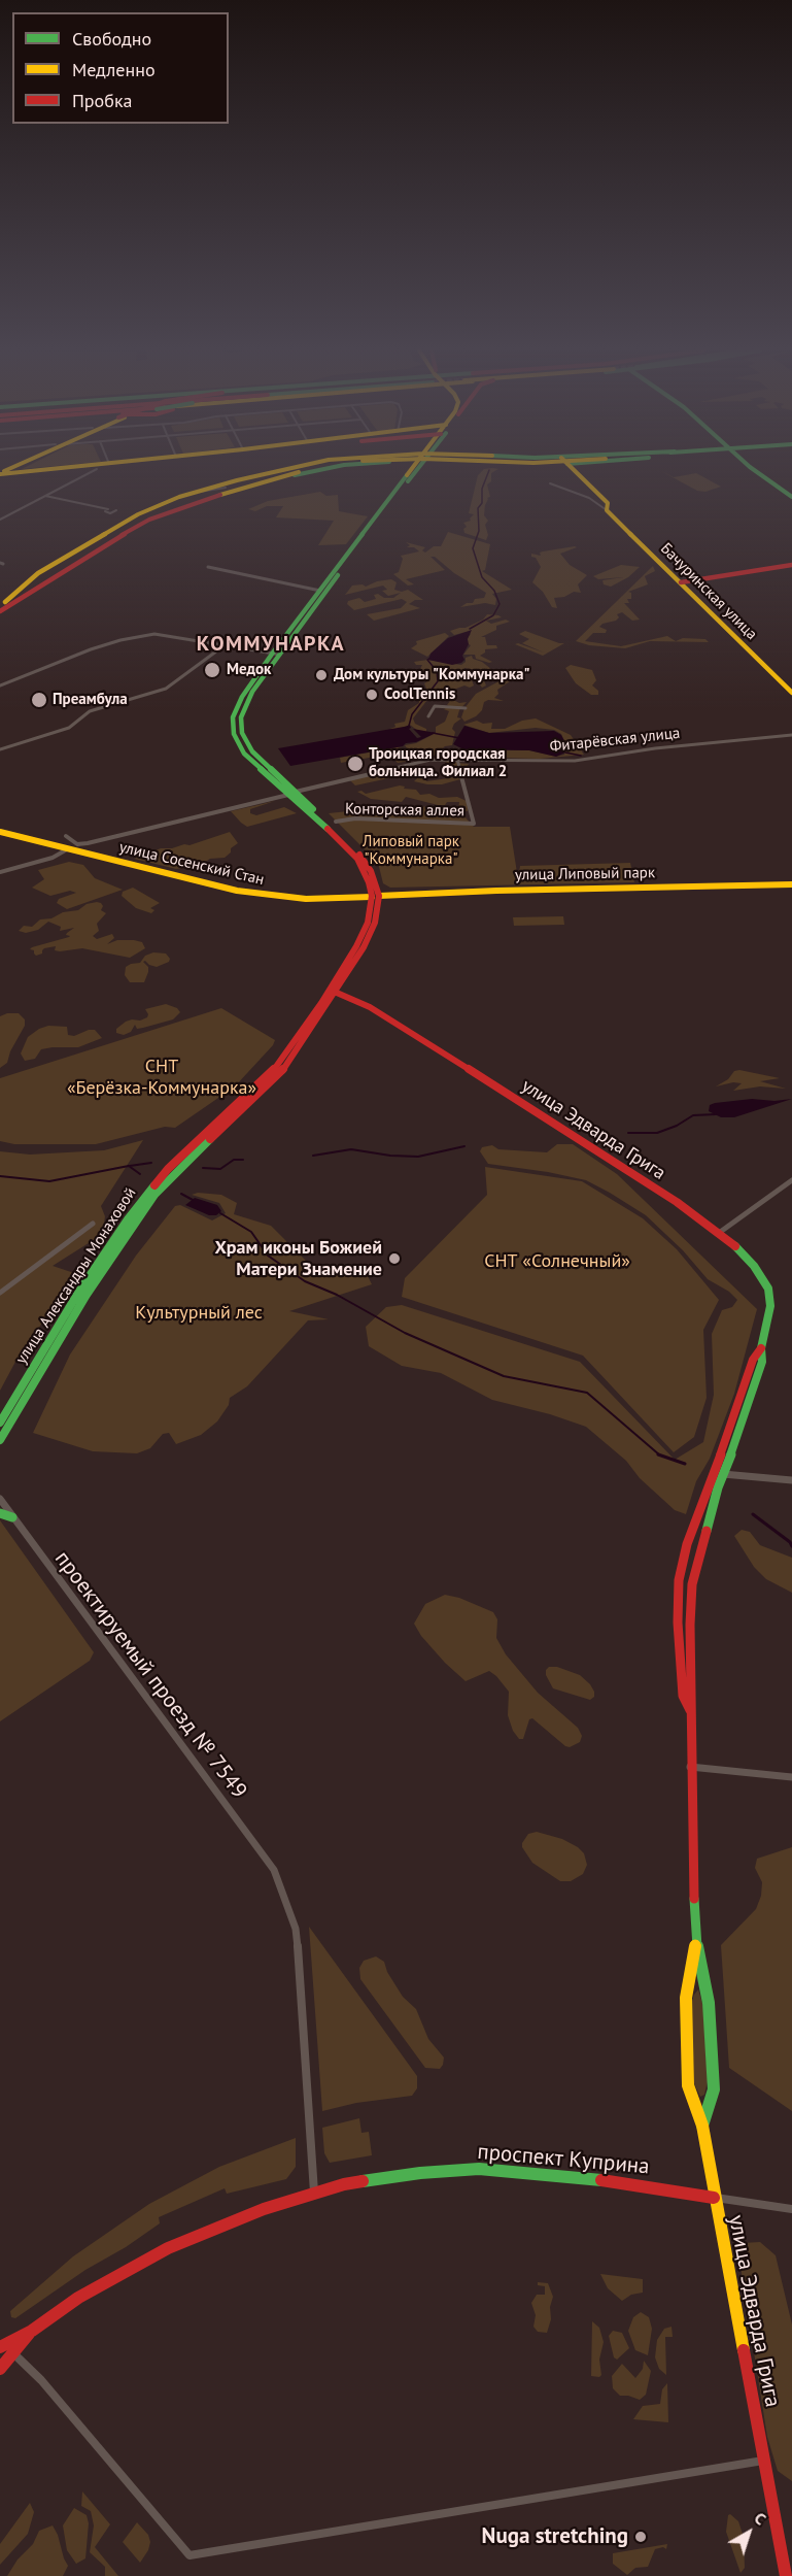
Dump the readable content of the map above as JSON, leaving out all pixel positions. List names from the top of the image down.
{
  "streets": {
    "main road": [
      "Бачуринская улица",
      "улица Сосенский Стан",
      "улица Липовый парк",
      "улица Эдварда Грига",
      "улица Александры Монаховой",
      "проспект Куприна"
    ],
    "street": ["Фитарёвская улица", "Конторская аллея", "проектируемый проезд № 7549"]
  },
  "crossings": [
    ["Фитарёвская улица", "Конторская аллея"],
    ["улица Сосенский Стан", "улица Липовый парк"],
    ["улица Сосенский Стан", "улица Александры Монаховой"],
    ["улица Липовый парк", "улица Александры Монаховой"],
    ["улица Эдварда Грига", "улица Александры Монаховой"],
    ["улица Эдварда Грига", "проспект Куприна"],
    ["проектируемый проезд № 7549", "проспект Куприна"]
  ],
  "districts": ["КОММУНАРКА"],
  "parks": [
    "Липовый парк \"Коммунарка\"",
    "СНТ «Берёзка-Коммунарка»",
    "СНТ «Солнечный»",
    "Культурный лес"
  ],
  "places": [
    "Медок",
    "Дом культуры \"Коммунарка\"",
    "CoolTennis",
    "Преамбула",
    "Троицкая городская больница. Филиал 2",
    "Храм иконы Божией Матери Знамение",
    "Nuga stretching"
  ],
  "legend": ["Свободно", "Медленно", "Пробка"],
  "north": "top right"
}
